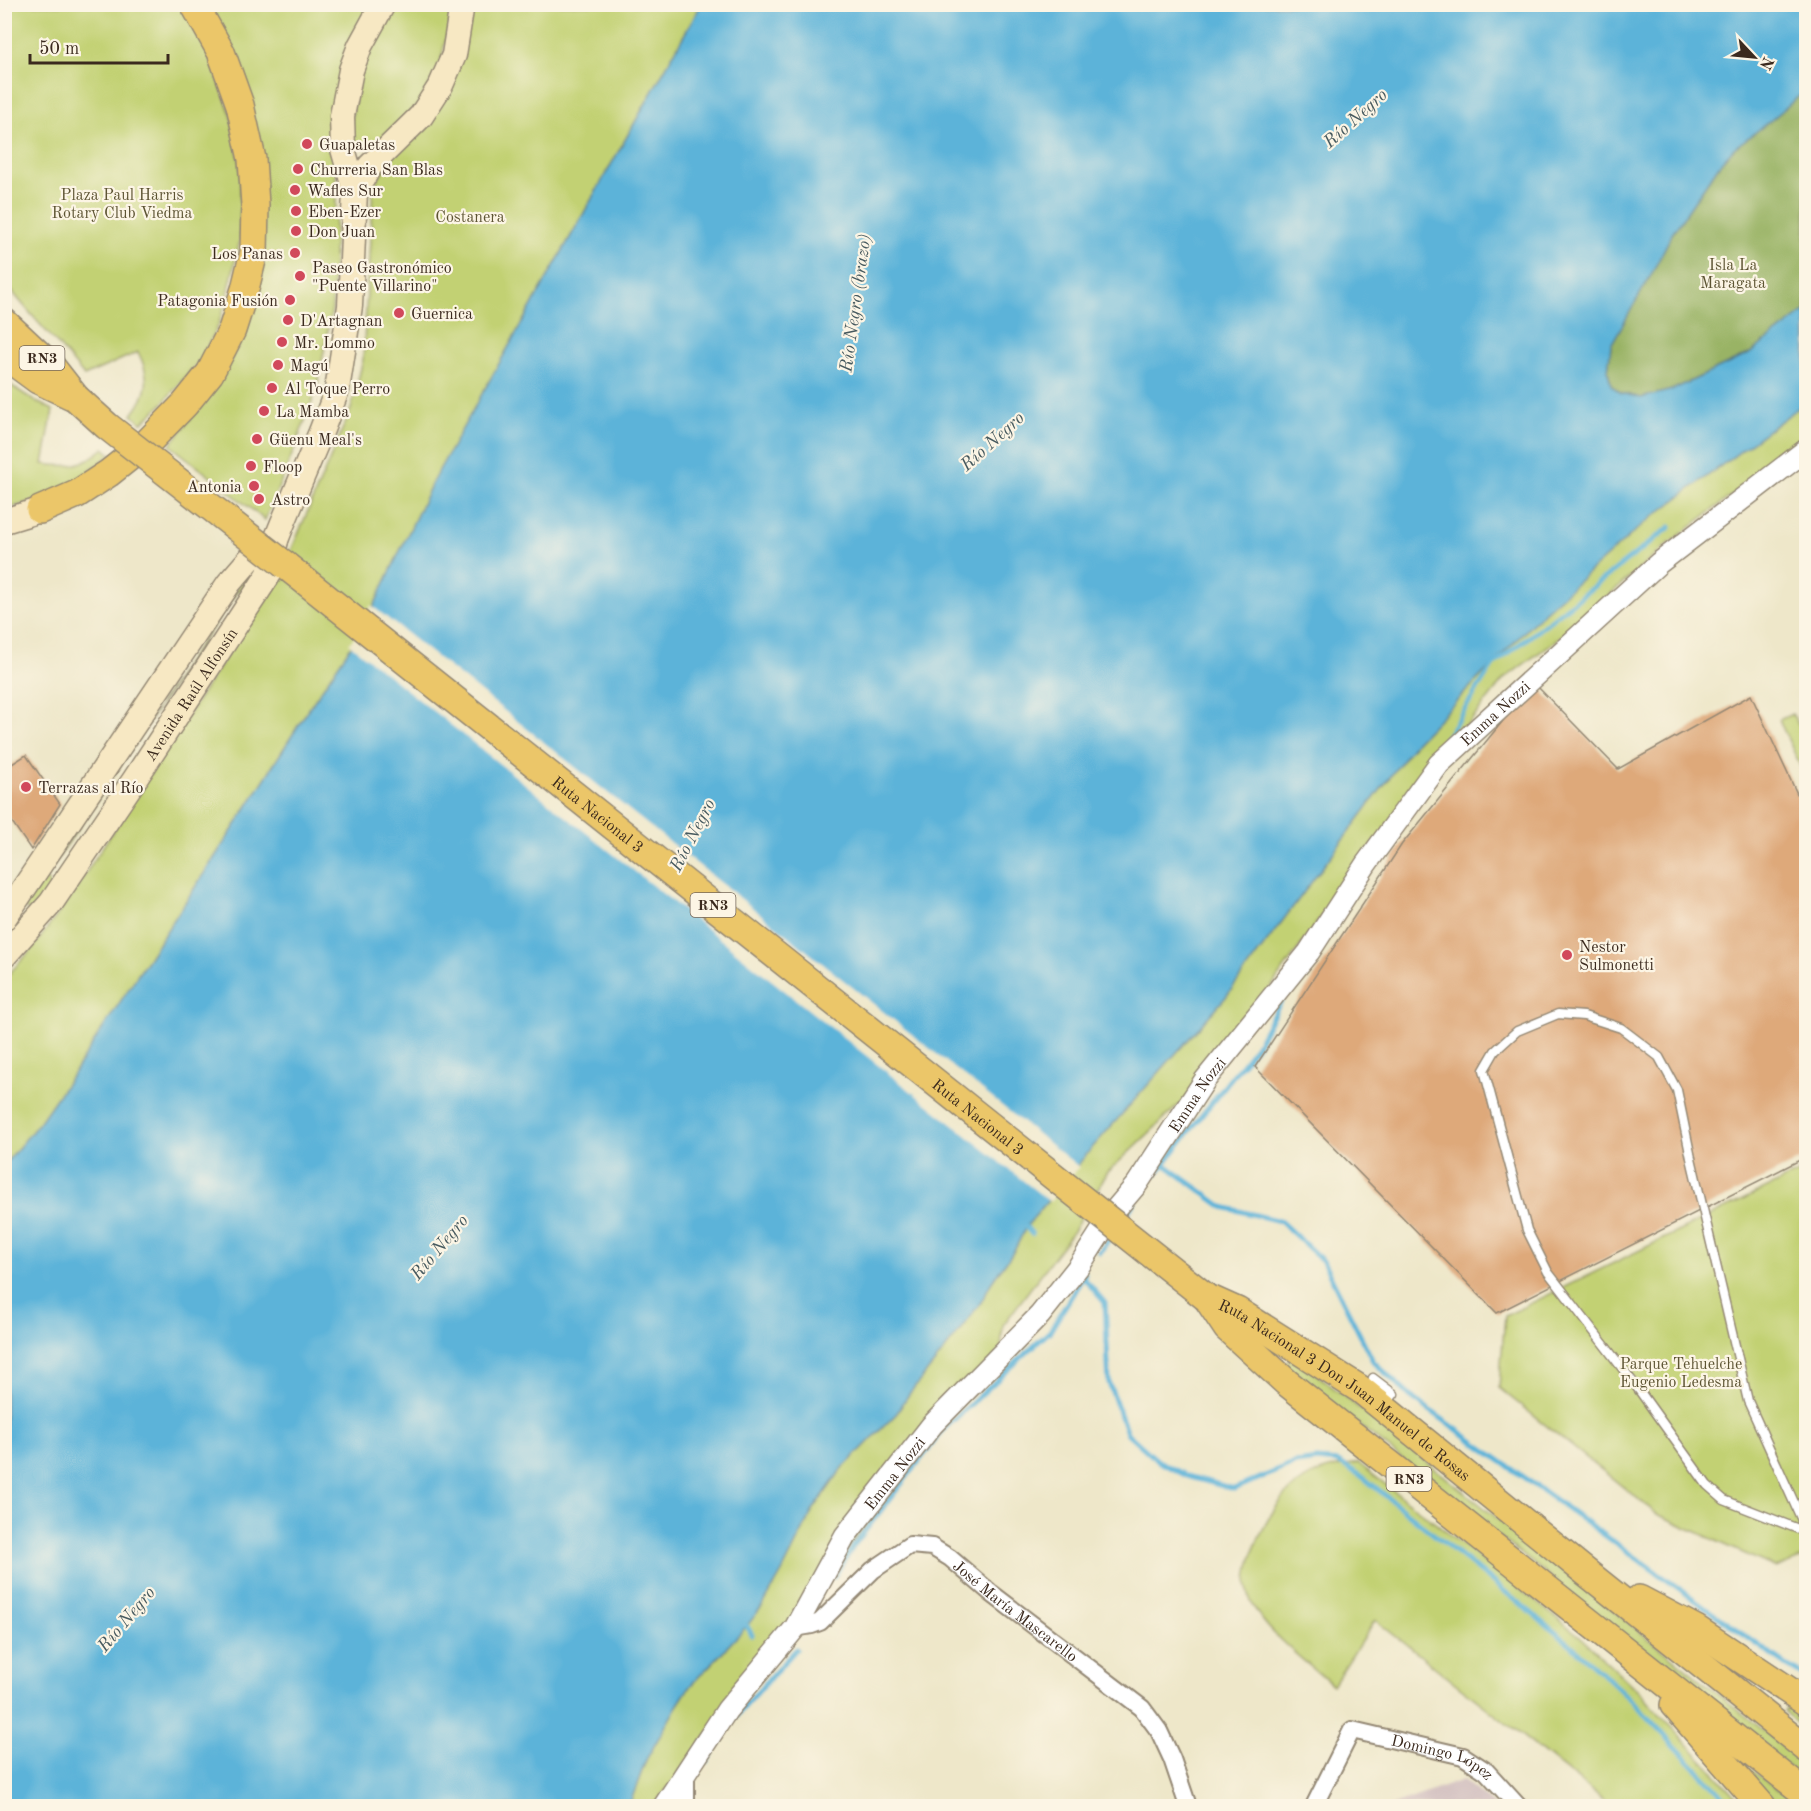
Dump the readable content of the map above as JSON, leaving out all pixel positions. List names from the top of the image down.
{
  "streets": {
    "highway": ["RN3", "Ruta Nacional 3", "Ruta Nacional 3 Don Juan Manuel de Rosas"],
    "main road": ["Avenida Raúl Alfonsín"],
    "street": ["Emma Nozzi", "José María Mascarello", "Domingo López"]
  },
  "crossings": [
    ["Emma Nozzi", "José María Mascarello"],
    ["Ruta Nacional 3", "Ruta Nacional 3 Don Juan Manuel de Rosas"]
  ],
  "water": ["Río Negro", "Río Negro (brazo)"],
  "parks": [
    "Plaza Paul Harris Rotary Club Viedma",
    "Costanera",
    "Isla La Maragata",
    "Parque Tehuelche Eugenio Ledesma"
  ],
  "places": [
    "Guapaletas",
    "Churreria San Blas",
    "Wafles Sur",
    "Eben-Ezer",
    "Don Juan",
    "Los Panas",
    "Paseo Gastronómico \"Puente Villarino\"",
    "Patagonia Fusión",
    "Guernica",
    "D'Artagnan",
    "Mr. Lommo",
    "Magú",
    "Al Toque Perro",
    "La Mamba",
    "Güenu Meal's",
    "Floop",
    "Antonia",
    "Astro",
    "Terrazas al Río",
    "Nestor Sulmonetti"
  ],
  "scale_bar": "50 m",
  "north": "bottom right"
}
